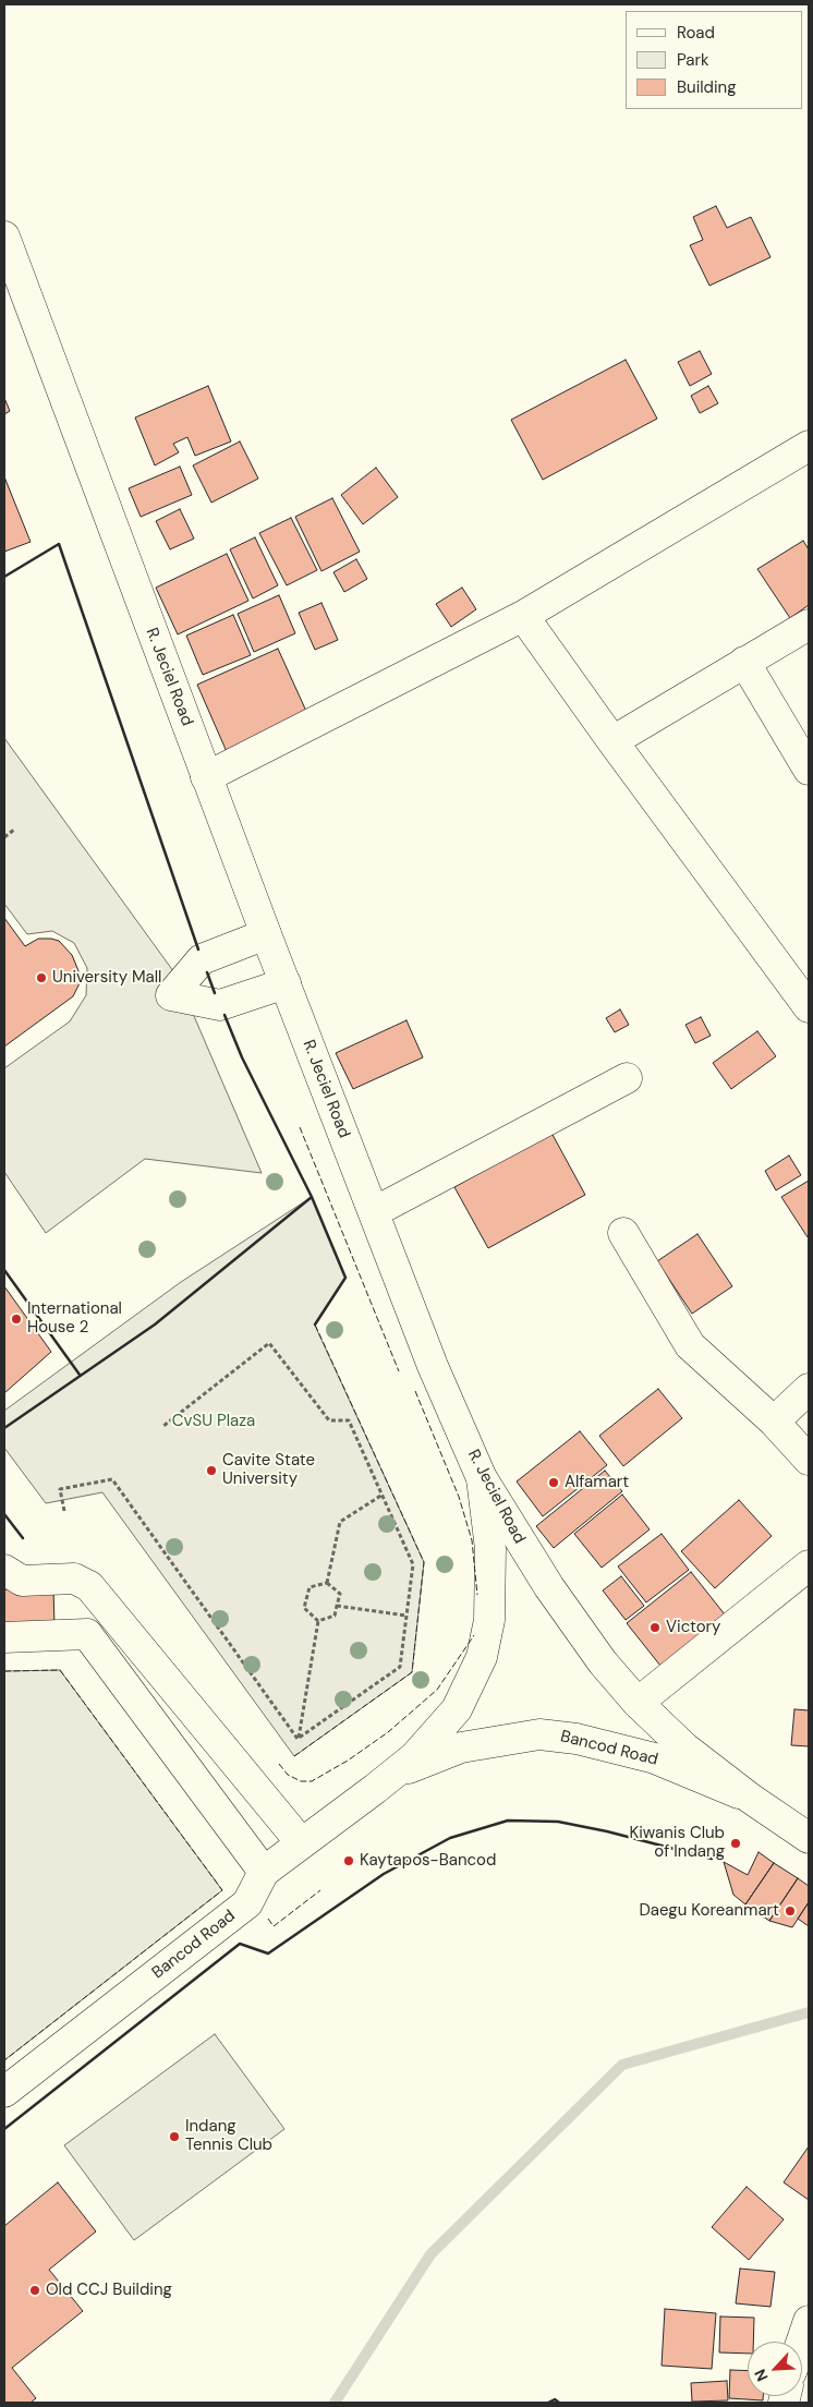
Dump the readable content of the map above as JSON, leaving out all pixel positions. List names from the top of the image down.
{
  "streets": {
    "street": ["R. Jeciel Road", "Bancod Road"]
  },
  "crossings": [
    ["R. Jeciel Road", "Bancod Road"]
  ],
  "parks": ["CvSU Plaza"],
  "places": [
    "University Mall",
    "International House 2",
    "Cavite State University",
    "Alfamart",
    "Victory",
    "Kiwanis Club of Indang",
    "Kaytapos-Bancod",
    "Daegu Koreanmart",
    "Indang Tennis Club",
    "Old CCJ Building"
  ],
  "legend": ["Road", "Park", "Building"],
  "north": "bottom left"
}
